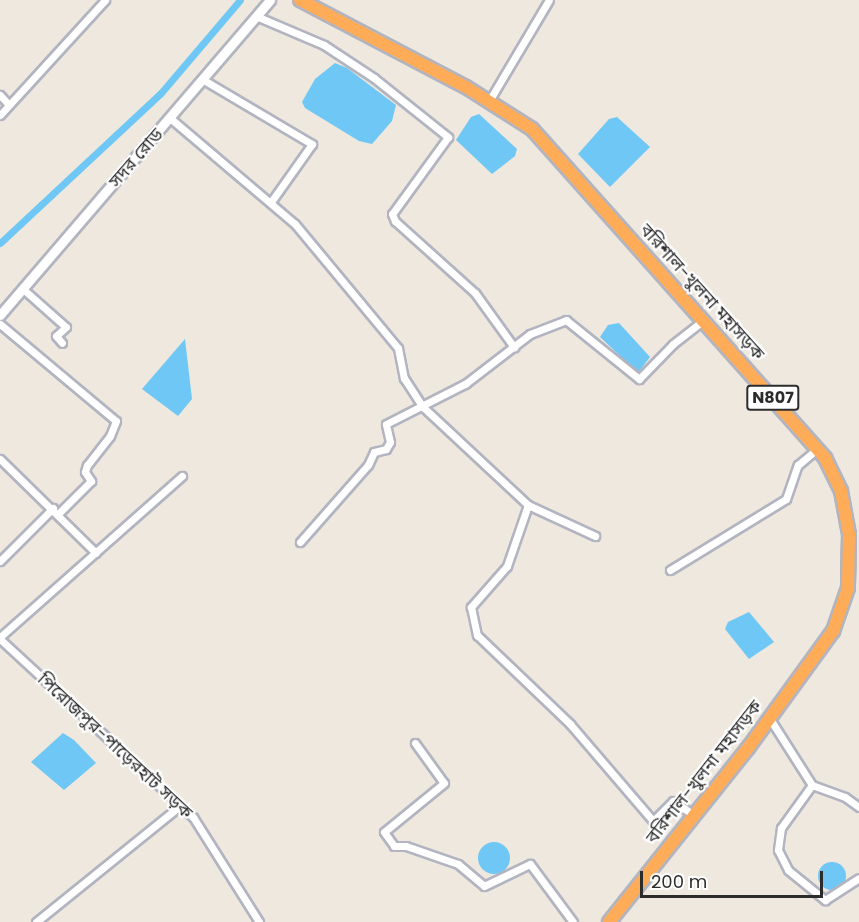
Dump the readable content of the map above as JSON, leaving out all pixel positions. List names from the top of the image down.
{
  "streets": {
    "highway": ["বরিশাল-খুলনা মহাসড়ক", "N807"],
    "street": ["সদর রোড", "পিরোজপুর-পাড়েরহাট সড়ক"]
  },
  "scale_bar": "200 m"
}
